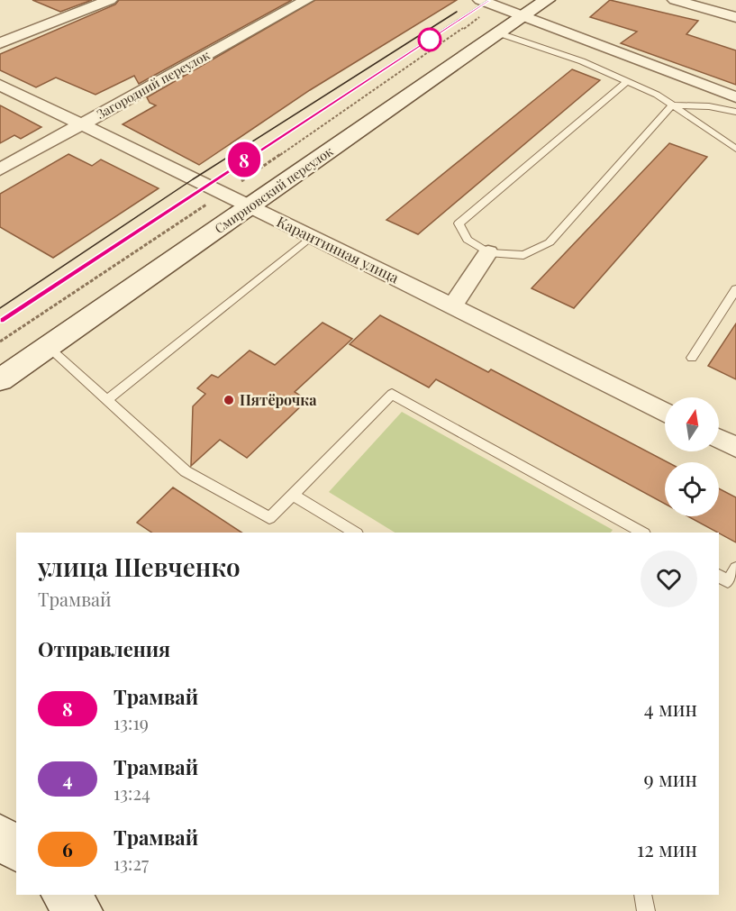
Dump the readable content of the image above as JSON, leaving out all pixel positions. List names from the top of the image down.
{
  "streets": {
    "main road": ["Смирновский переулок"],
    "street": ["Загородний переулок", "Карантинная улица"]
  },
  "crossings": [
    ["Загородний переулок", "Карантинная улица"],
    ["Смирновский переулок", "Карантинная улица"]
  ],
  "places": ["Пятёрочка"],
  "lines": ["tram line 8"],
  "north": "top",
  "page": {
    "on_map": "8",
    "heading": [
      ["улица Шевченко", "Трамвай"],
      "Отправления"
    ],
    "list": [
      {
        "mark": "8",
        "name": "Трамвай",
        "note": "13:19",
        "value": "4 мин"
      },
      {
        "mark": "4",
        "name": "Трамвай",
        "note": "13:24",
        "value": "9 мин"
      },
      {
        "mark": "6",
        "name": "Трамвай",
        "note": "13:27",
        "value": "12 мин"
      }
    ]
  }
}
